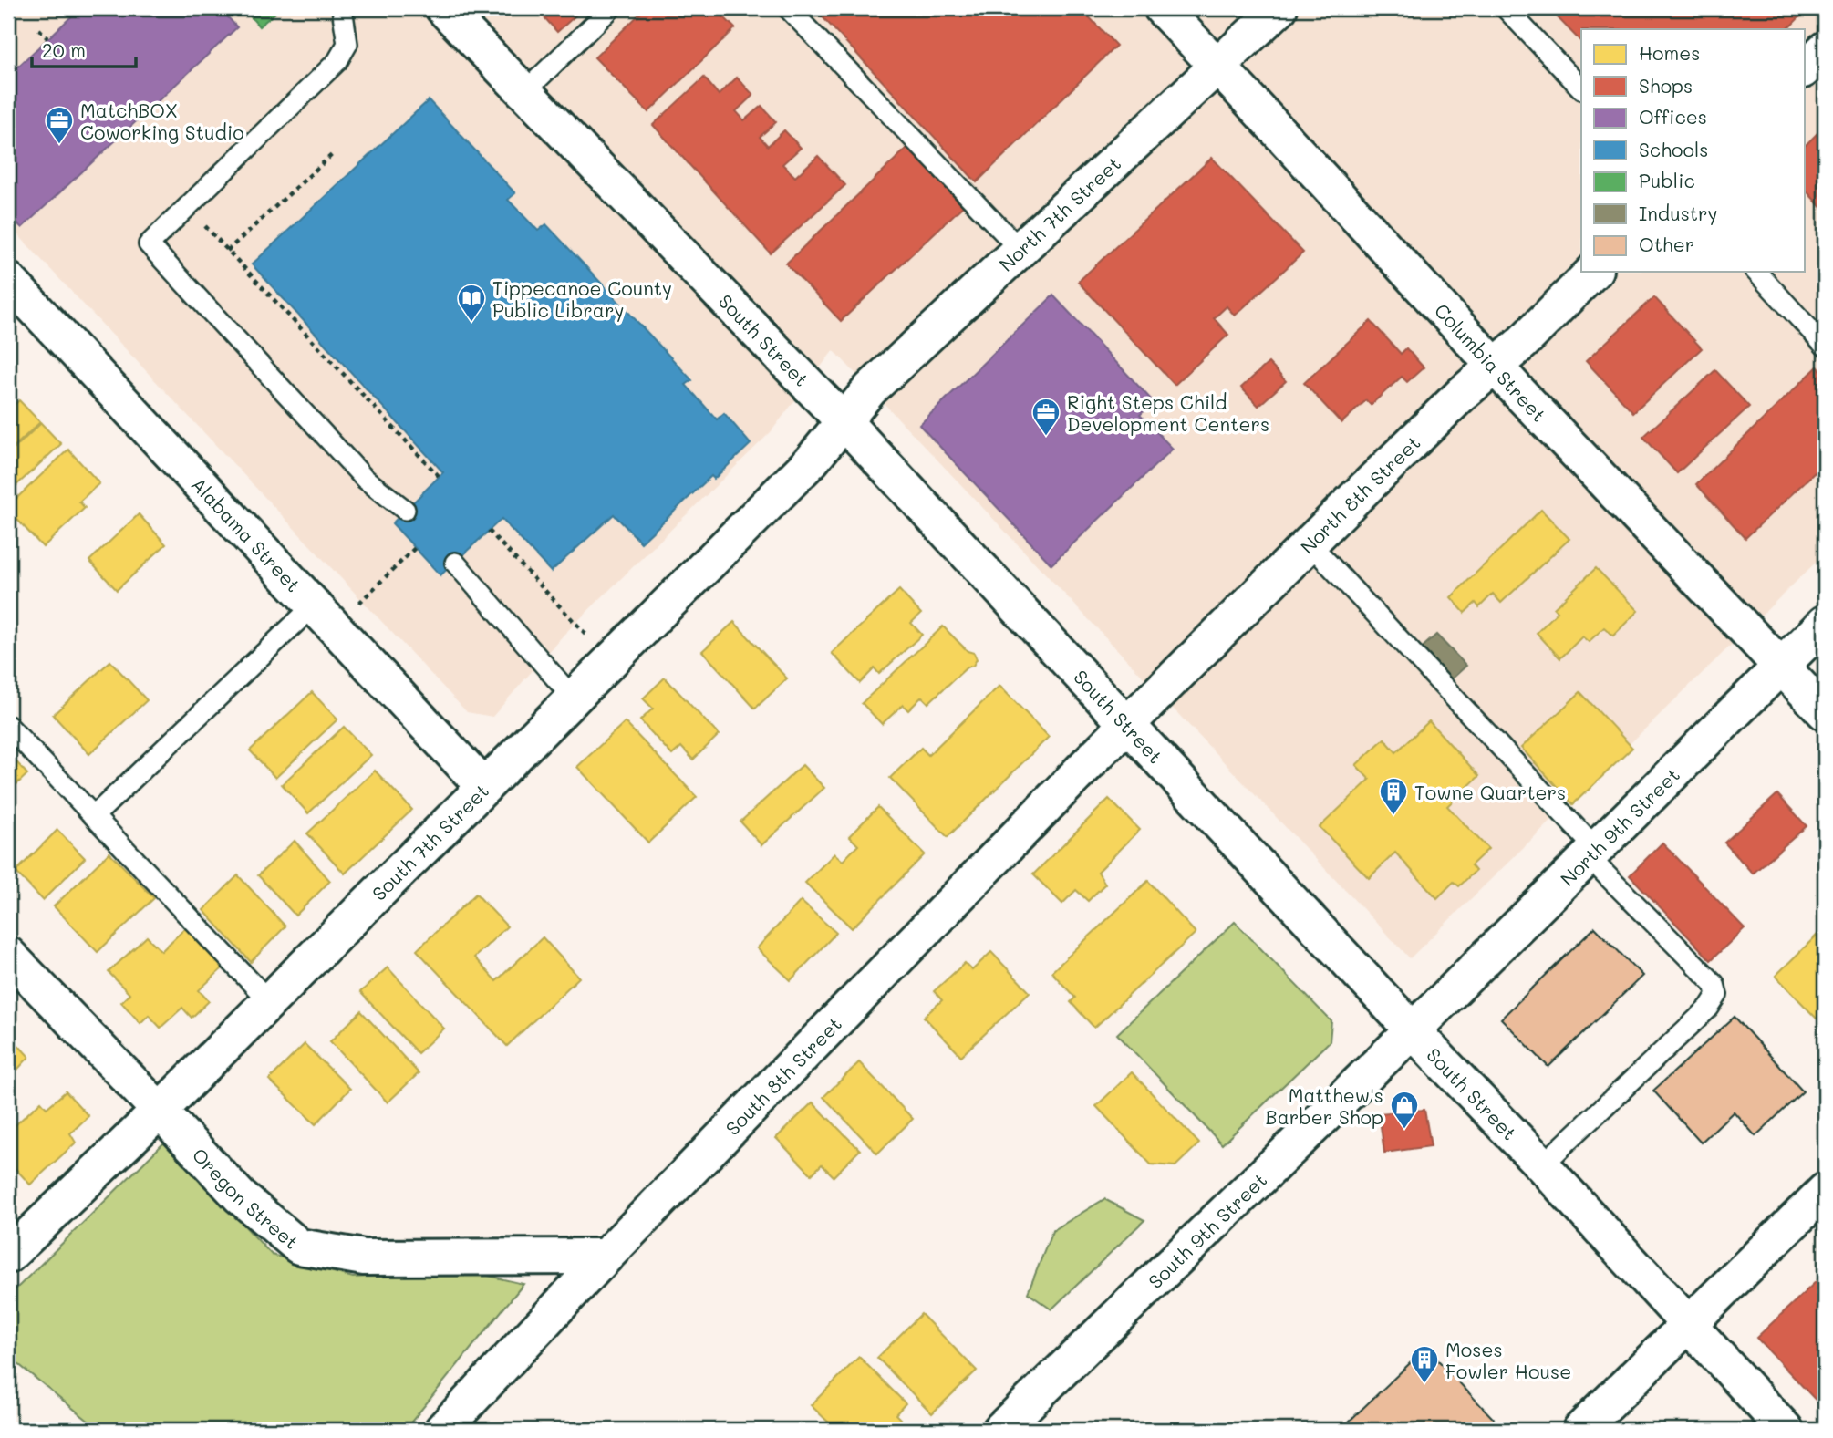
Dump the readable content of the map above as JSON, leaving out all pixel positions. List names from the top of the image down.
{
  "streets": {
    "street": [
      "North 7th Street",
      "South Street",
      "Columbia Street",
      "North 8th Street",
      "Alabama Street",
      "North 9th Street",
      "South 7th Street",
      "South 8th Street",
      "Oregon Street",
      "South 9th Street"
    ]
  },
  "crossings": [
    ["North 7th Street", "South Street"],
    ["North 7th Street", "Columbia Street"],
    ["North 7th Street", "South 7th Street"],
    ["South Street", "North 8th Street"],
    ["South Street", "North 9th Street"],
    ["South Street", "South 7th Street"],
    ["South Street", "South 8th Street"],
    ["South Street", "South 9th Street"],
    ["Columbia Street", "North 8th Street"],
    ["Columbia Street", "North 9th Street"],
    ["North 8th Street", "South 8th Street"],
    ["Alabama Street", "South 7th Street"],
    ["North 9th Street", "South 9th Street"],
    ["South 7th Street", "Oregon Street"],
    ["South 8th Street", "Oregon Street"]
  ],
  "places": {
    "office": ["MatchBOX Coworking Studio", "Right Steps Child Development Centers"],
    "library": ["Tippecanoe County Public Library"],
    "building": ["Towne Quarters", "Moses Fowler House"],
    "shop": ["Matthew's Barber Shop"]
  },
  "legend": [
    "Homes",
    "Shops",
    "Offices",
    "Schools",
    "Public",
    "Industry",
    "Other"
  ],
  "scale_bar": "20 m"
}
